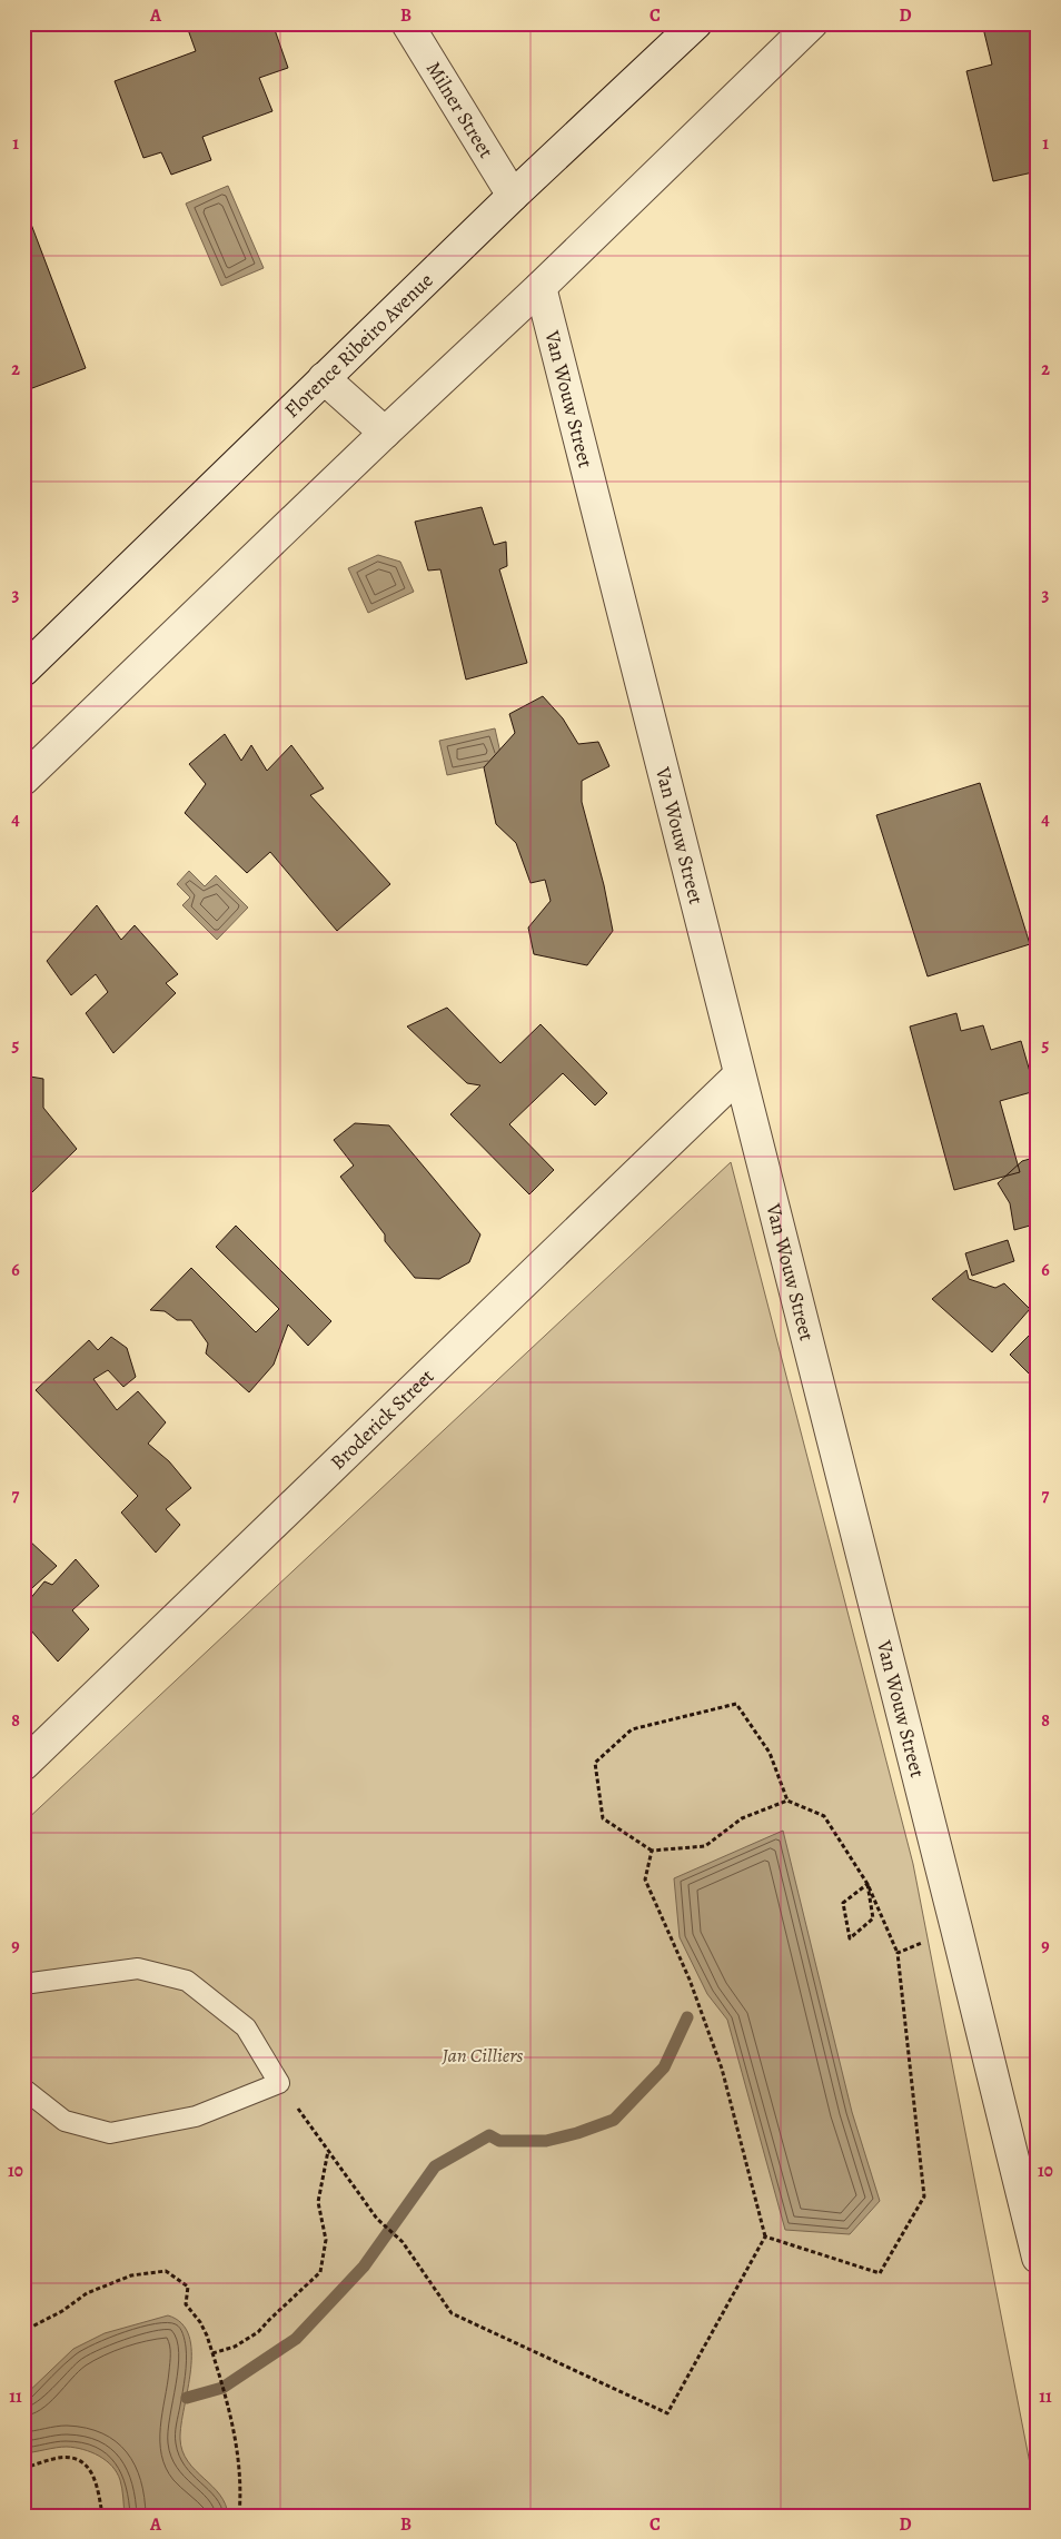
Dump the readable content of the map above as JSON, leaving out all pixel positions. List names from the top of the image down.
{
  "streets": {
    "street": [
      "Milner Street",
      "Florence Ribeiro Avenue",
      "Van Wouw Street",
      "Broderick Street"
    ]
  },
  "crossings": [
    ["Milner Street", "Florence Ribeiro Avenue"],
    ["Van Wouw Street", "Broderick Street"]
  ],
  "parks": ["Jan Cilliers"],
  "grid": {
    "columns": [
      "A",
      "B",
      "C",
      "D"
    ],
    "rows": [
      "1",
      "2",
      "3",
      "4",
      "5",
      "6",
      "7",
      "8",
      "9",
      "10",
      "11"
    ]
  }
}
